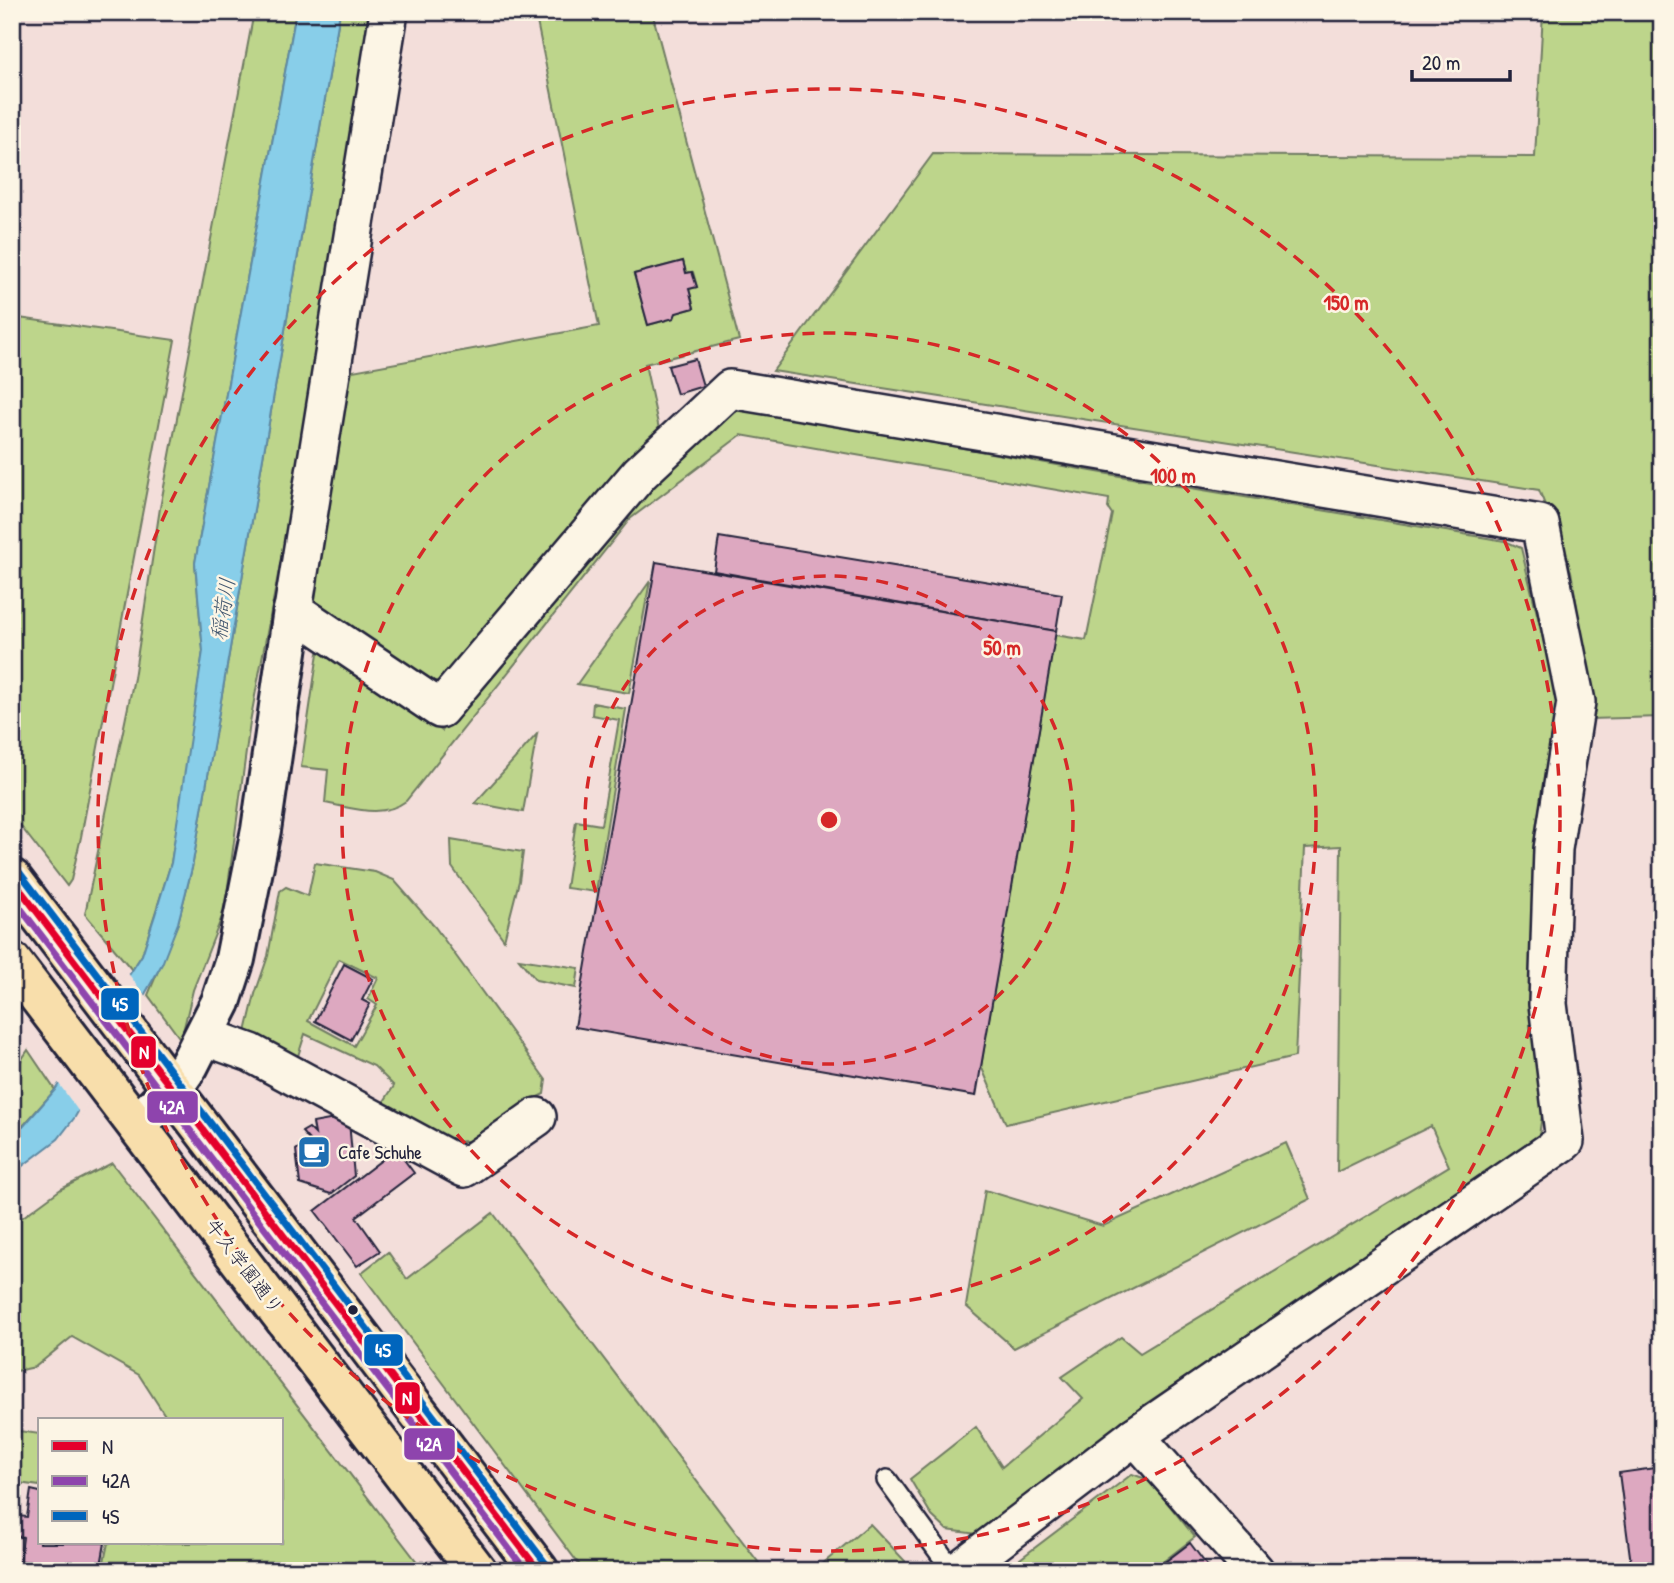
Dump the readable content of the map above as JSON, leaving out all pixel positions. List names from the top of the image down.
{
  "streets": {
    "highway": ["牛久学園通り"]
  },
  "water": ["稲荷川"],
  "places": {
    "cafe": ["Cafe Schuhe"]
  },
  "lines": ["transit line 4S", "transit line N", "transit line 42A"],
  "legend": ["N", "42A", "4S"],
  "scale_bar": "20 m",
  "rings": ["150 m", "100 m", "50 m"]
}
